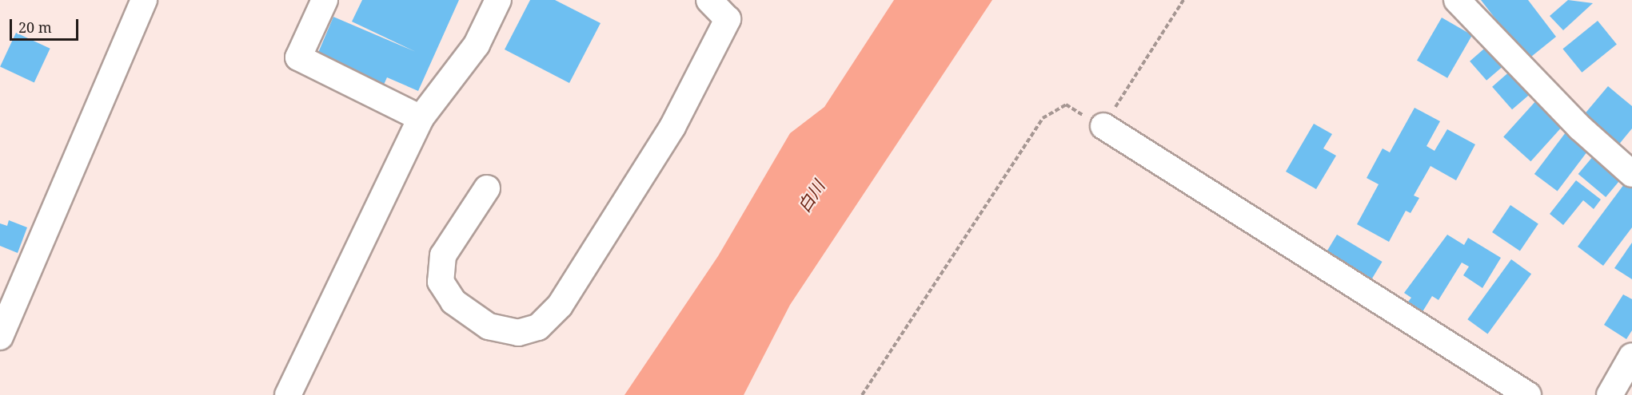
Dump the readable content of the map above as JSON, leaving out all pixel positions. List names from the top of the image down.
{
  "water": ["白川"],
  "scale_bar": "20 m"
}
